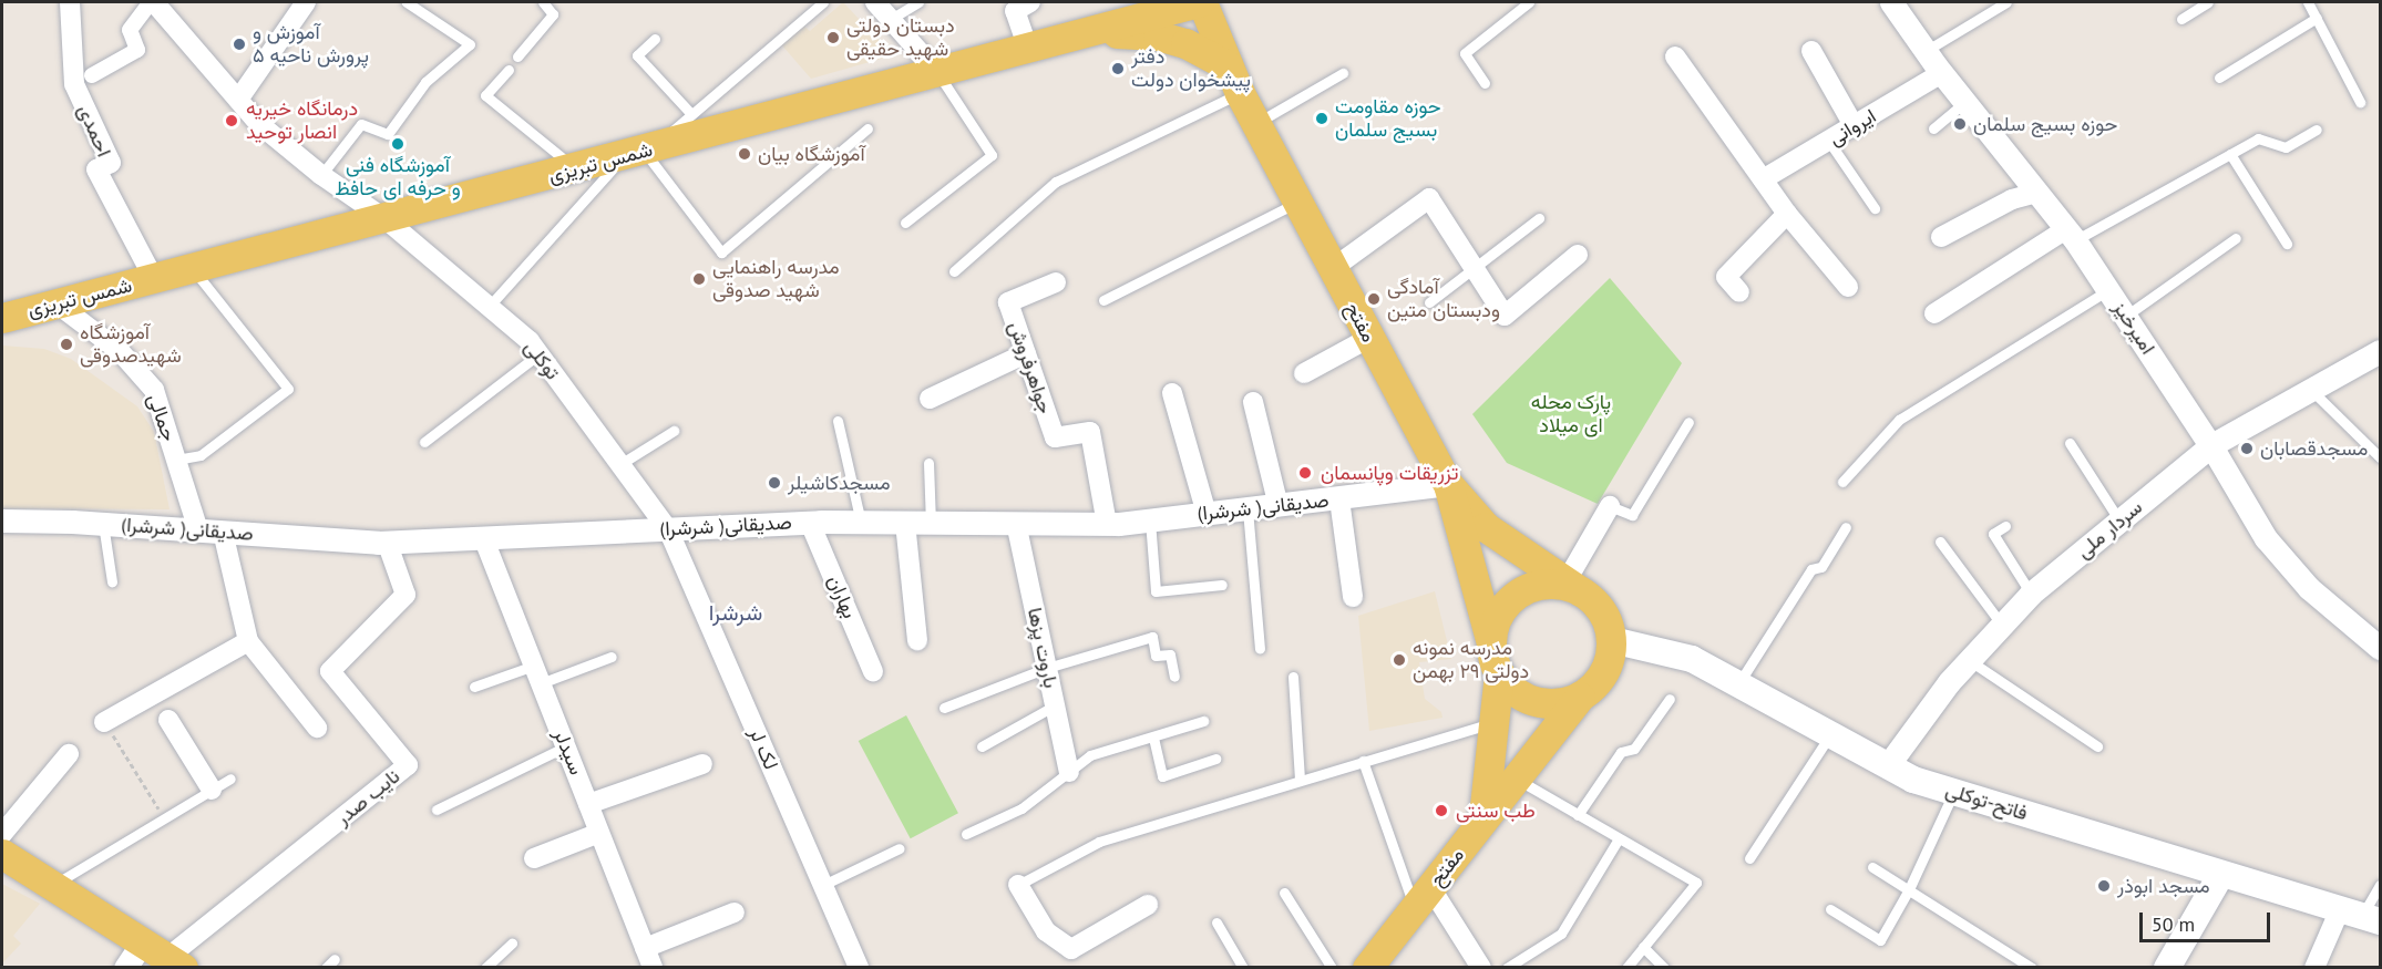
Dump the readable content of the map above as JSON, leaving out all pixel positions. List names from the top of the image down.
{
  "streets": {
    "main road": ["شمس تبریزی", "مفتح", "فاتح-توکلی"],
    "street": [
      "ایروانی",
      "احمدی",
      "امیرخیز",
      "توکلی",
      "جواهرفروش",
      "جمالی",
      "(شرشرا )صدیقانی",
      "سردار ملی",
      "بهاران",
      "باروت پزها",
      "لک لر",
      "سیدلر",
      "نایب صدر"
    ]
  },
  "crossings": [
    ["ایروانی", "امیرخیز"],
    ["احمدی", "شمس تبریزی"],
    ["شمس تبریزی", "مفتح"],
    ["شمس تبریزی", "توکلی"],
    ["شمس تبریزی", "جمالی"],
    ["مفتح", "(شرشرا )صدیقانی"],
    ["مفتح", "فاتح-توکلی"],
    ["امیرخیز", "سردار ملی"],
    ["توکلی", "(شرشرا )صدیقانی"],
    ["توکلی", "لک لر"],
    ["جواهرفروش", "(شرشرا )صدیقانی"],
    ["جمالی", "(شرشرا )صدیقانی"],
    ["(شرشرا )صدیقانی", "بهاران"],
    ["(شرشرا )صدیقانی", "باروت پزها"],
    ["(شرشرا )صدیقانی", "لک لر"],
    ["(شرشرا )صدیقانی", "سیدلر"],
    ["(شرشرا )صدیقانی", "نایب صدر"],
    ["سردار ملی", "فاتح-توکلی"]
  ],
  "districts": ["شرشرا"],
  "parks": ["پارک محله ای میلاد"],
  "places": [
    "دبستان دولتی شهید حقیقی",
    "آموزش و پرورش ناحیه ۵",
    "دفتر پیشخوان دولت",
    "حوزه مقاومت بسیج سلمان",
    "درمانگاه خیریه انصار توحید",
    "حوزه بسیج سلمان",
    "آموزشگاه فنی و حرفه ای حافظ",
    "آموزشگاه بیان",
    "مدرسه راهنمایی شهید صدوقی",
    "آمادگی ودبستان متین",
    "آموزشگاه شهیدصدوقی",
    "مسجدقصابان",
    "تزریقات وپانسمان",
    "مسجدکاشیلر",
    "مدرسه نمونه دولتی ۲۹ بهمن",
    "طب سنتی",
    "مسجد ابوذر"
  ],
  "scale_bar": "50 m"
}
